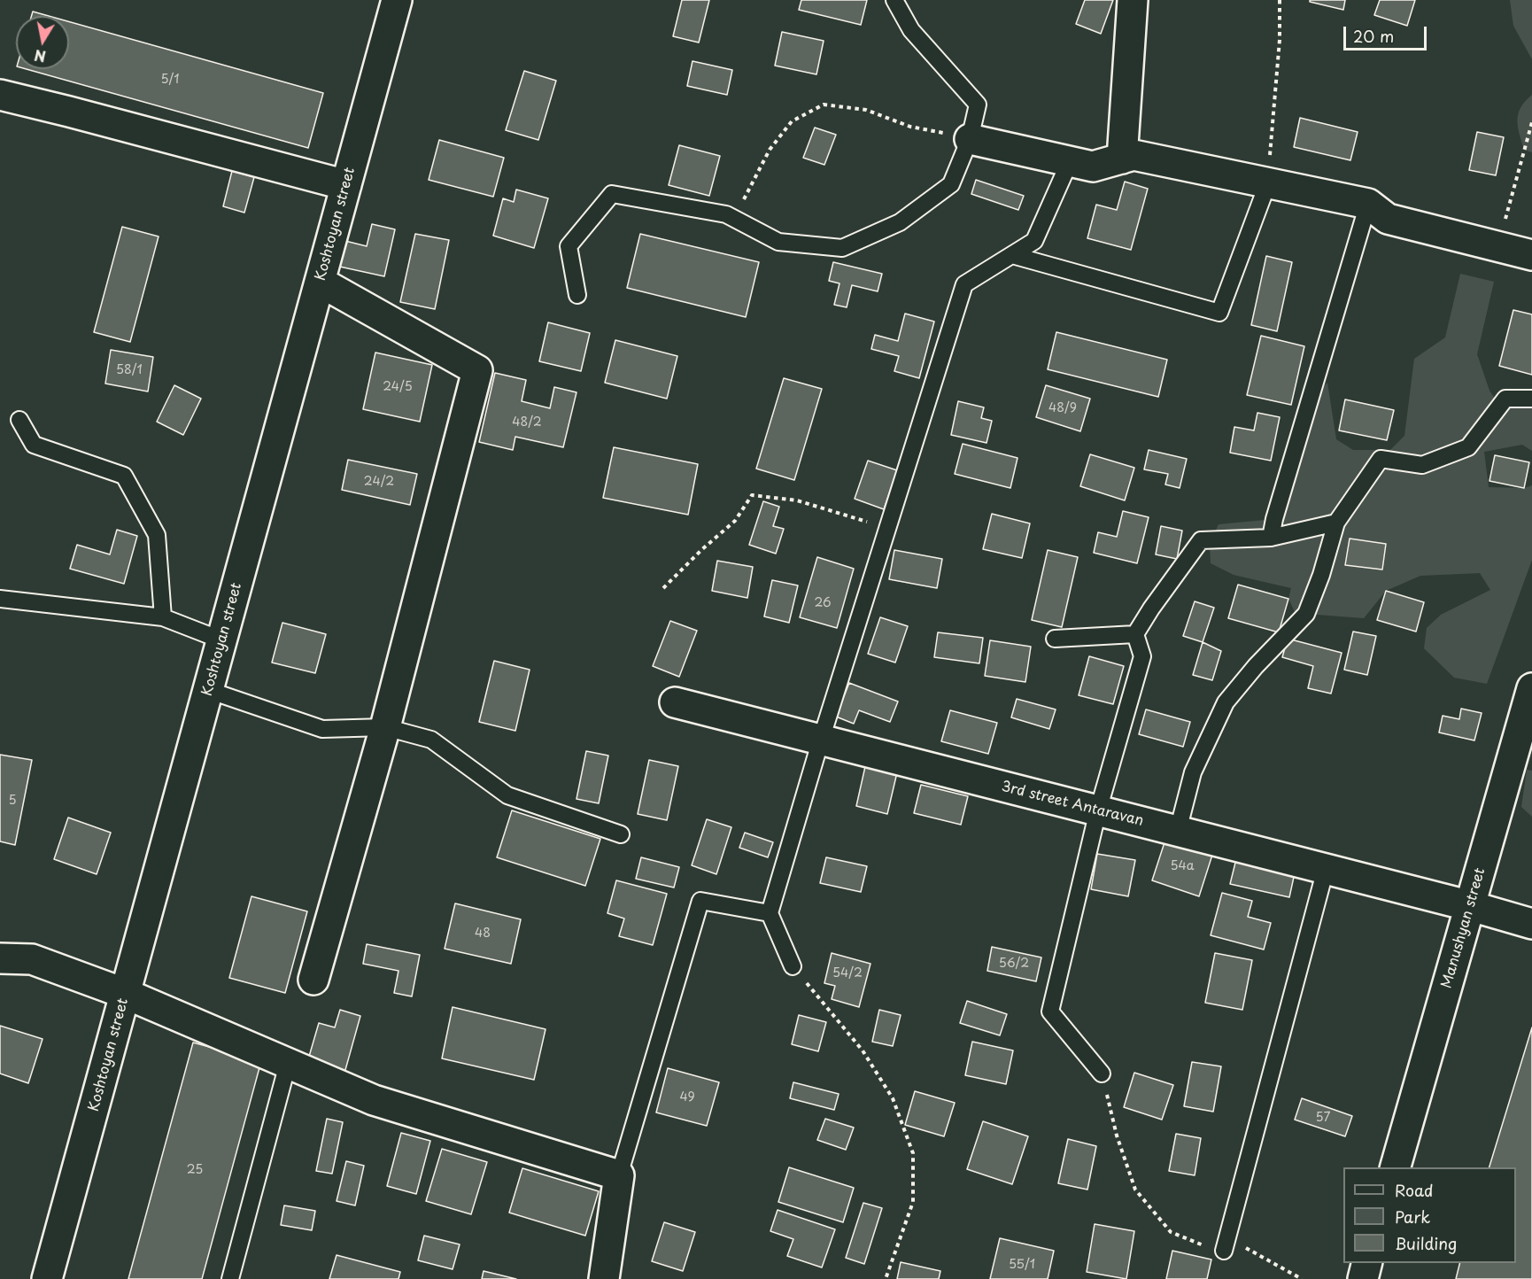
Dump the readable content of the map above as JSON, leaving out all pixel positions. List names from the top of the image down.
{
  "streets": {
    "street": ["Koshtoyan street", "3rd street Antaravan", "Manushyan street"]
  },
  "crossings": [
    ["3rd street Antaravan", "Manushyan street"]
  ],
  "house_numbers": [
    "5/1",
    "58/1",
    "24/5",
    "48/9",
    "48/2",
    "24/2",
    "26",
    "5",
    "54a",
    "48",
    "56/2",
    "54/2",
    "49",
    "57",
    "25",
    "55/1"
  ],
  "legend": ["Road", "Park", "Building"],
  "scale_bar": "20 m",
  "north": "bottom"
}
